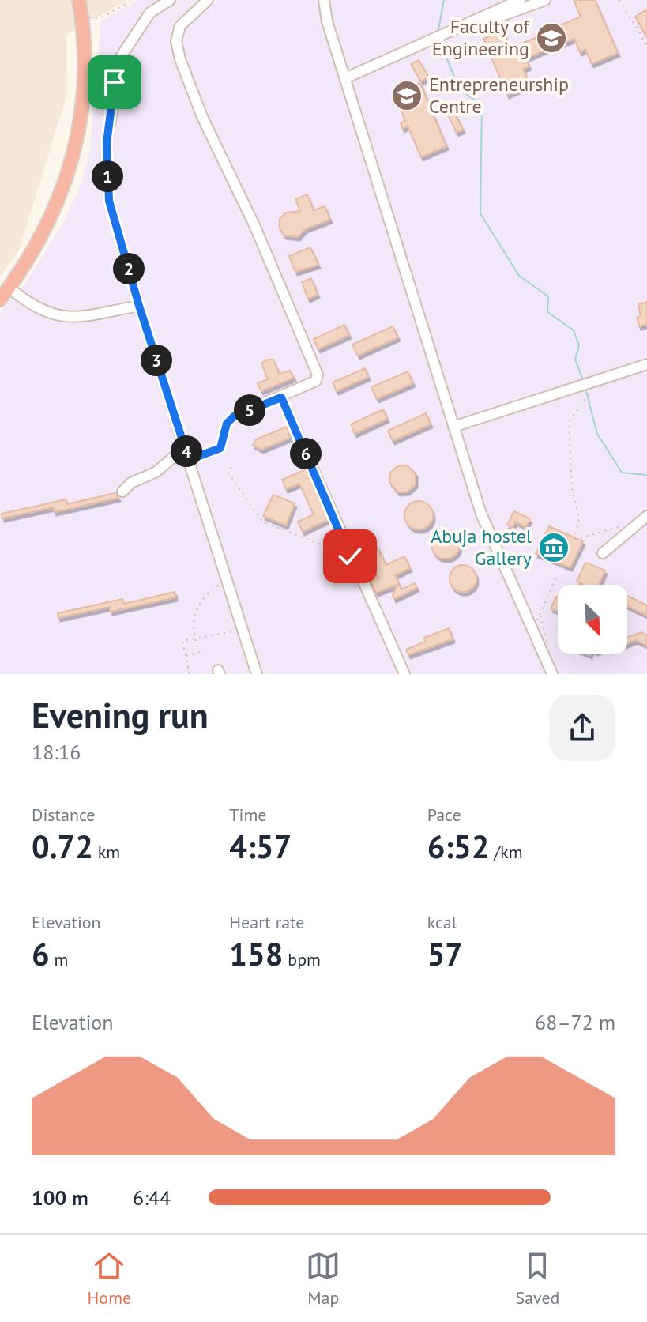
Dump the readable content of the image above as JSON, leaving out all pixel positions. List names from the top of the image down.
{
  "places": {
    "school or university": ["Faculty of Engineering", "Entrepreneurship Centre"],
    "museum": ["Abuja hostel Gallery"]
  },
  "north": "bottom right",
  "page": {
    "pins": [
      "1",
      "2",
      "3",
      "5",
      "4",
      "6"
    ],
    "heading": ["Evening run", "18:16"],
    "stats": [
      ["Distance", "0.72 km"],
      ["Time", "4:57"],
      ["Pace", "6:52 /km"],
      ["Elevation", "6 m"],
      ["Heart rate", "158 bpm"],
      ["kcal", "57"]
    ],
    "chart": ["Elevation", "68–72 m"],
    "list": [
      {
        "name": "100 m",
        "note": "6:44"
      }
    ],
    "tabs": ["Home", "Map", "Saved"]
  }
}
